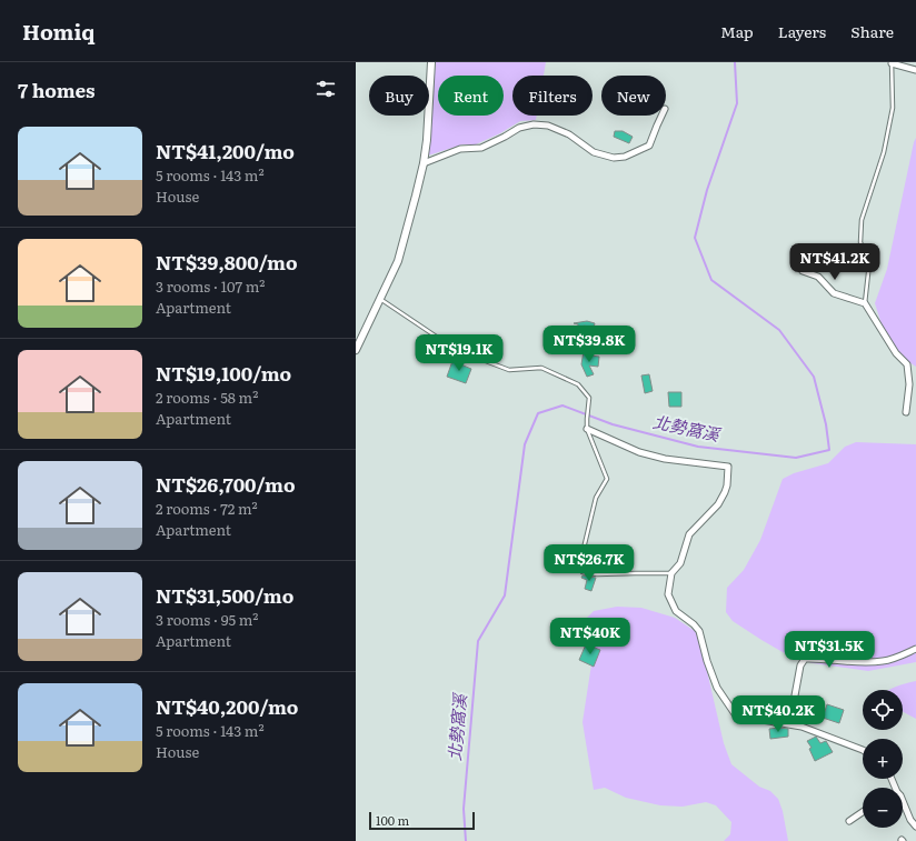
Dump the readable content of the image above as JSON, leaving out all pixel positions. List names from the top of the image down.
{
  "water": ["北勢窩溪"],
  "scale_bar": "100 m",
  "page": {
    "header": "Homiq",
    "nav": ["Map", "Layers", "Share"],
    "heading": "7 homes",
    "chip": [
      "Buy",
      "Rent",
      "Filters",
      "New"
    ],
    "list": [
      {
        "name": "NT$41,200/mo",
        "note": "5 rooms · 143 m² · House"
      },
      {
        "name": "NT$39,800/mo",
        "note": "3 rooms · 107 m² · Apartment"
      },
      {
        "name": "NT$19,100/mo",
        "note": "2 rooms · 58 m² · Apartment"
      },
      {
        "name": "NT$26,700/mo",
        "note": "2 rooms · 72 m² · Apartment"
      },
      {
        "name": "NT$31,500/mo",
        "note": "3 rooms · 95 m² · Apartment"
      },
      {
        "name": "NT$40,200/mo",
        "note": "5 rooms · 143 m² · House"
      }
    ],
    "price": [
      "NT$41.2K",
      "NT$39.8K",
      "NT$19.1K",
      "NT$26.7K",
      "NT$40K",
      "NT$31.5K",
      "NT$40.2K"
    ],
    "map_buttons": ["+", "−"],
    "scale": "100 m"
  }
}
